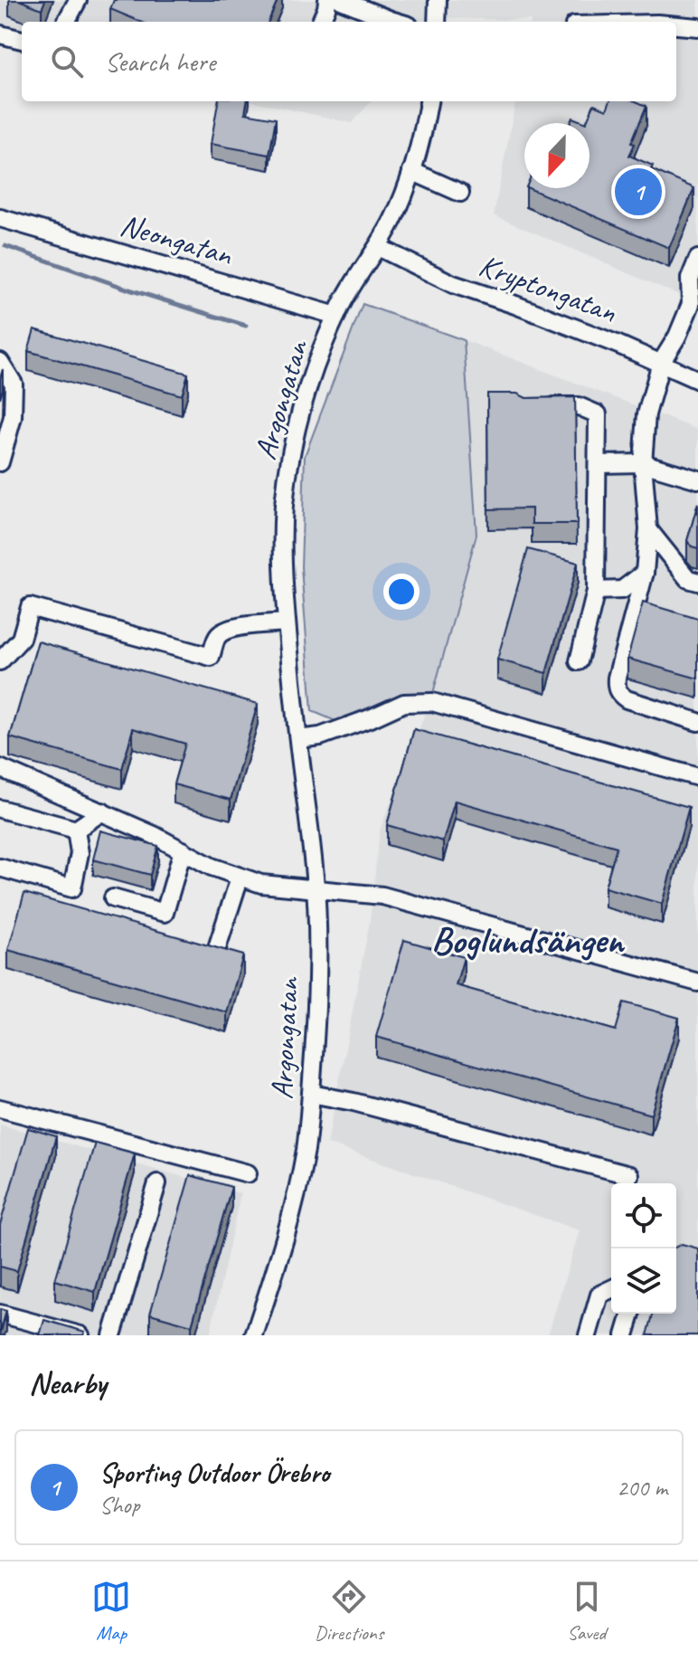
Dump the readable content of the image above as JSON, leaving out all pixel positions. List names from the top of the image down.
{
  "streets": {
    "street": ["Neongatan", "Kryptongatan", "Argongatan"]
  },
  "crossings": [
    ["Neongatan", "Argongatan"],
    ["Kryptongatan", "Argongatan"]
  ],
  "districts": ["Boglundsängen"],
  "north": "bottom",
  "page": {
    "search": "Search here",
    "pins": "1",
    "heading": "Nearby",
    "list": [
      {
        "mark": "1",
        "name": "Sporting Outdoor Örebro",
        "note": "Shop",
        "value": "200 m"
      }
    ],
    "nav": ["Map", "Directions", "Saved"]
  }
}
